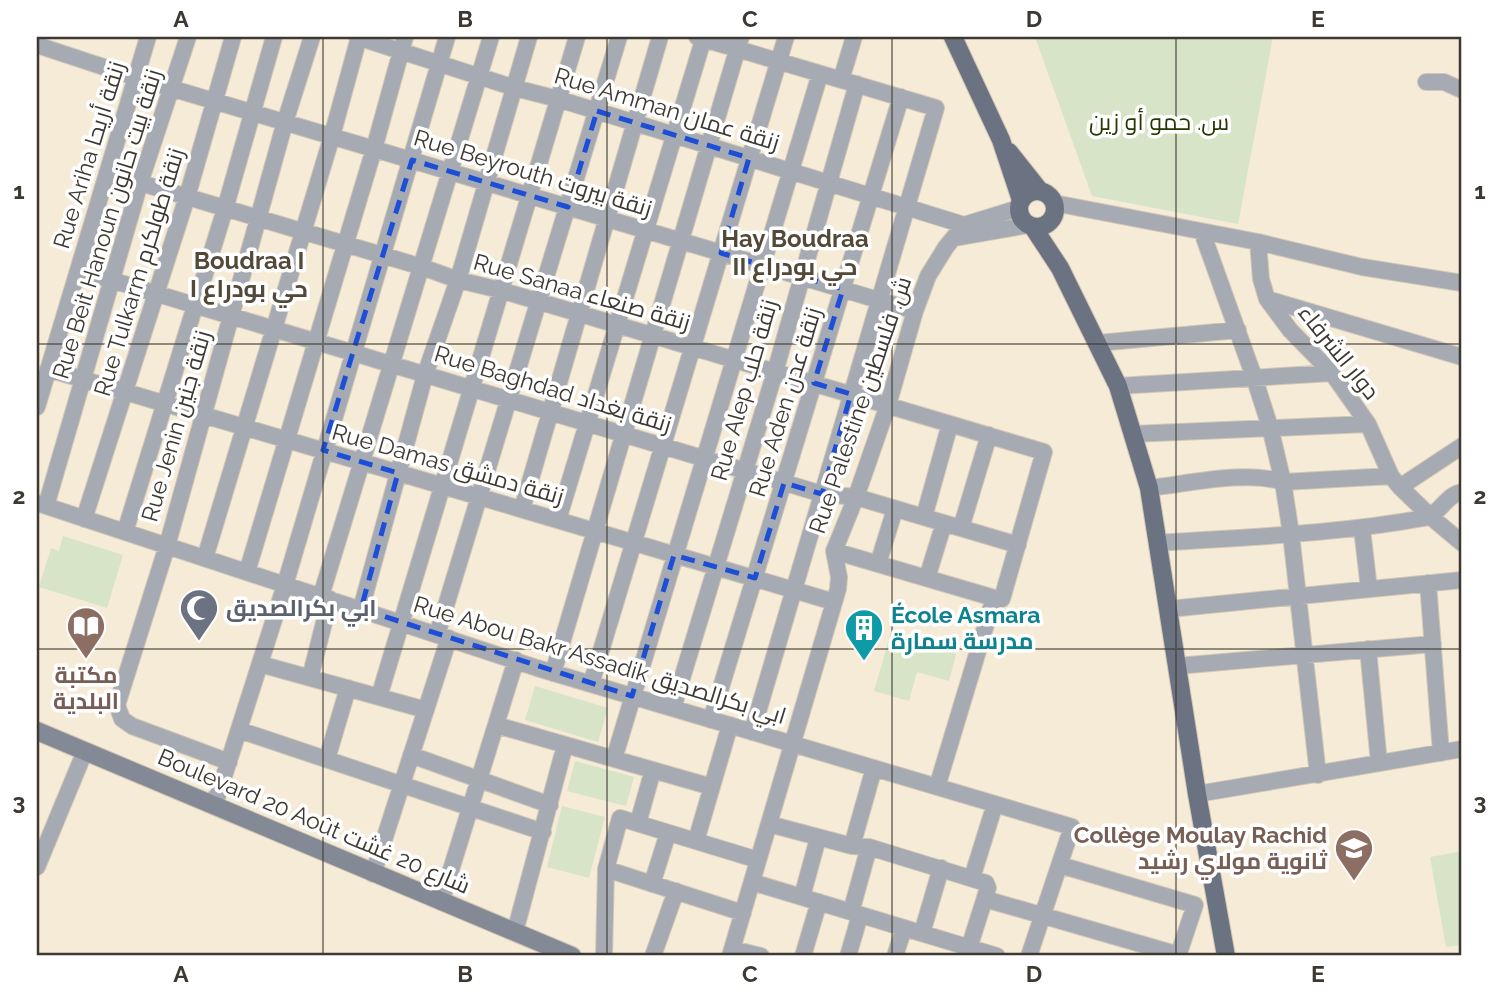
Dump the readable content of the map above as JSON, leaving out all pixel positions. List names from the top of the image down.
{
  "streets": {
    "main road": ["Boulevard 20 Août شارع 20 غشت"],
    "street": [
      "Rue Amman زنقة عمان",
      "Rue Ariha زنقة أريحا",
      "Rue Beyrouth زنقة بيروت",
      "Rue Beit Hanoun زنقة بيت حانون",
      "Rue Tulkarm زنقة طولكرم",
      "Rue Sanaa زنقة صنعاء",
      "دوار الشرفاء",
      "Rue Baghdad زنقة بغداد",
      "Rue Alep زنقة حلب",
      "Rue Aden زنقة عدن",
      "Rue Palestine ش. فلسطين",
      "Rue Jenin زنقة جنين",
      "Rue Damas زنقة دمشق",
      "Rue Abou Bakr Assadik ابي بكرالصديق"
    ]
  },
  "crossings": [
    ["Rue Amman زنقة عمان", "Rue Alep زنقة حلب"],
    ["Rue Amman زنقة عمان", "Rue Aden زنقة عدن"],
    ["Rue Amman زنقة عمان", "Rue Palestine ش. فلسطين"],
    ["Rue Ariha زنقة أريحا", "Rue Beyrouth زنقة بيروت"],
    ["Rue Ariha زنقة أريحا", "Rue Sanaa زنقة صنعاء"],
    ["Rue Ariha زنقة أريحا", "Rue Baghdad زنقة بغداد"],
    ["Rue Ariha زنقة أريحا", "Rue Damas زنقة دمشق"],
    ["Rue Beyrouth زنقة بيروت", "Rue Beit Hanoun زنقة بيت حانون"],
    ["Rue Beyrouth زنقة بيروت", "Rue Tulkarm زنقة طولكرم"],
    ["Rue Beyrouth زنقة بيروت", "Rue Alep زنقة حلب"],
    ["Rue Beyrouth زنقة بيروت", "Rue Aden زنقة عدن"],
    ["Rue Beyrouth زنقة بيروت", "Rue Palestine ش. فلسطين"],
    ["Rue Beyrouth زنقة بيروت", "Rue Jenin زنقة جنين"],
    ["Rue Beit Hanoun زنقة بيت حانون", "Rue Sanaa زنقة صنعاء"],
    ["Rue Beit Hanoun زنقة بيت حانون", "Rue Baghdad زنقة بغداد"],
    ["Rue Beit Hanoun زنقة بيت حانون", "Rue Damas زنقة دمشق"],
    ["Rue Beit Hanoun زنقة بيت حانون", "Rue Abou Bakr Assadik ابي بكرالصديق"],
    ["Rue Tulkarm زنقة طولكرم", "Rue Sanaa زنقة صنعاء"],
    ["Rue Tulkarm زنقة طولكرم", "Rue Baghdad زنقة بغداد"],
    ["Rue Tulkarm زنقة طولكرم", "Rue Damas زنقة دمشق"],
    ["Rue Tulkarm زنقة طولكرم", "Rue Abou Bakr Assadik ابي بكرالصديق"],
    ["Rue Sanaa زنقة صنعاء", "Rue Baghdad زنقة بغداد"],
    ["Rue Sanaa زنقة صنعاء", "Rue Alep زنقة حلب"],
    ["Rue Sanaa زنقة صنعاء", "Rue Aden زنقة عدن"],
    ["Rue Sanaa زنقة صنعاء", "Rue Palestine ش. فلسطين"],
    ["Rue Sanaa زنقة صنعاء", "Rue Jenin زنقة جنين"],
    ["Rue Baghdad زنقة بغداد", "Rue Alep زنقة حلب"],
    ["Rue Baghdad زنقة بغداد", "Rue Aden زنقة عدن"],
    ["Rue Baghdad زنقة بغداد", "Rue Palestine ش. فلسطين"],
    ["Rue Baghdad زنقة بغداد", "Rue Jenin زنقة جنين"],
    ["Rue Alep زنقة حلب", "Rue Damas زنقة دمشق"],
    ["Rue Alep زنقة حلب", "Rue Abou Bakr Assadik ابي بكرالصديق"],
    ["Rue Aden زنقة عدن", "Rue Damas زنقة دمشق"],
    ["Rue Aden زنقة عدن", "Rue Abou Bakr Assadik ابي بكرالصديق"],
    ["Rue Palestine ش. فلسطين", "Rue Damas زنقة دمشق"],
    ["Rue Palestine ش. فلسطين", "Rue Abou Bakr Assadik ابي بكرالصديق"],
    ["Rue Jenin زنقة جنين", "Rue Damas زنقة دمشق"],
    ["Rue Jenin زنقة جنين", "Rue Abou Bakr Assadik ابي بكرالصديق"]
  ],
  "districts": ["Hay Boudraa II حي بودراع", "Boudraa I I حي بودراع"],
  "parks": ["س. حمو أو زين"],
  "places": {
    "mosque": ["ابي بكرالصديق"],
    "library": ["مكتبة البلدية"],
    "building": ["École Asmara مدرسة سمارة"],
    "school or university": ["Collège Moulay Rachid ثانوية مولاي رشيد"]
  },
  "grid": {
    "columns": [
      "A",
      "B",
      "C",
      "D",
      "E"
    ],
    "rows": ["1", "2", "3"]
  }
}
